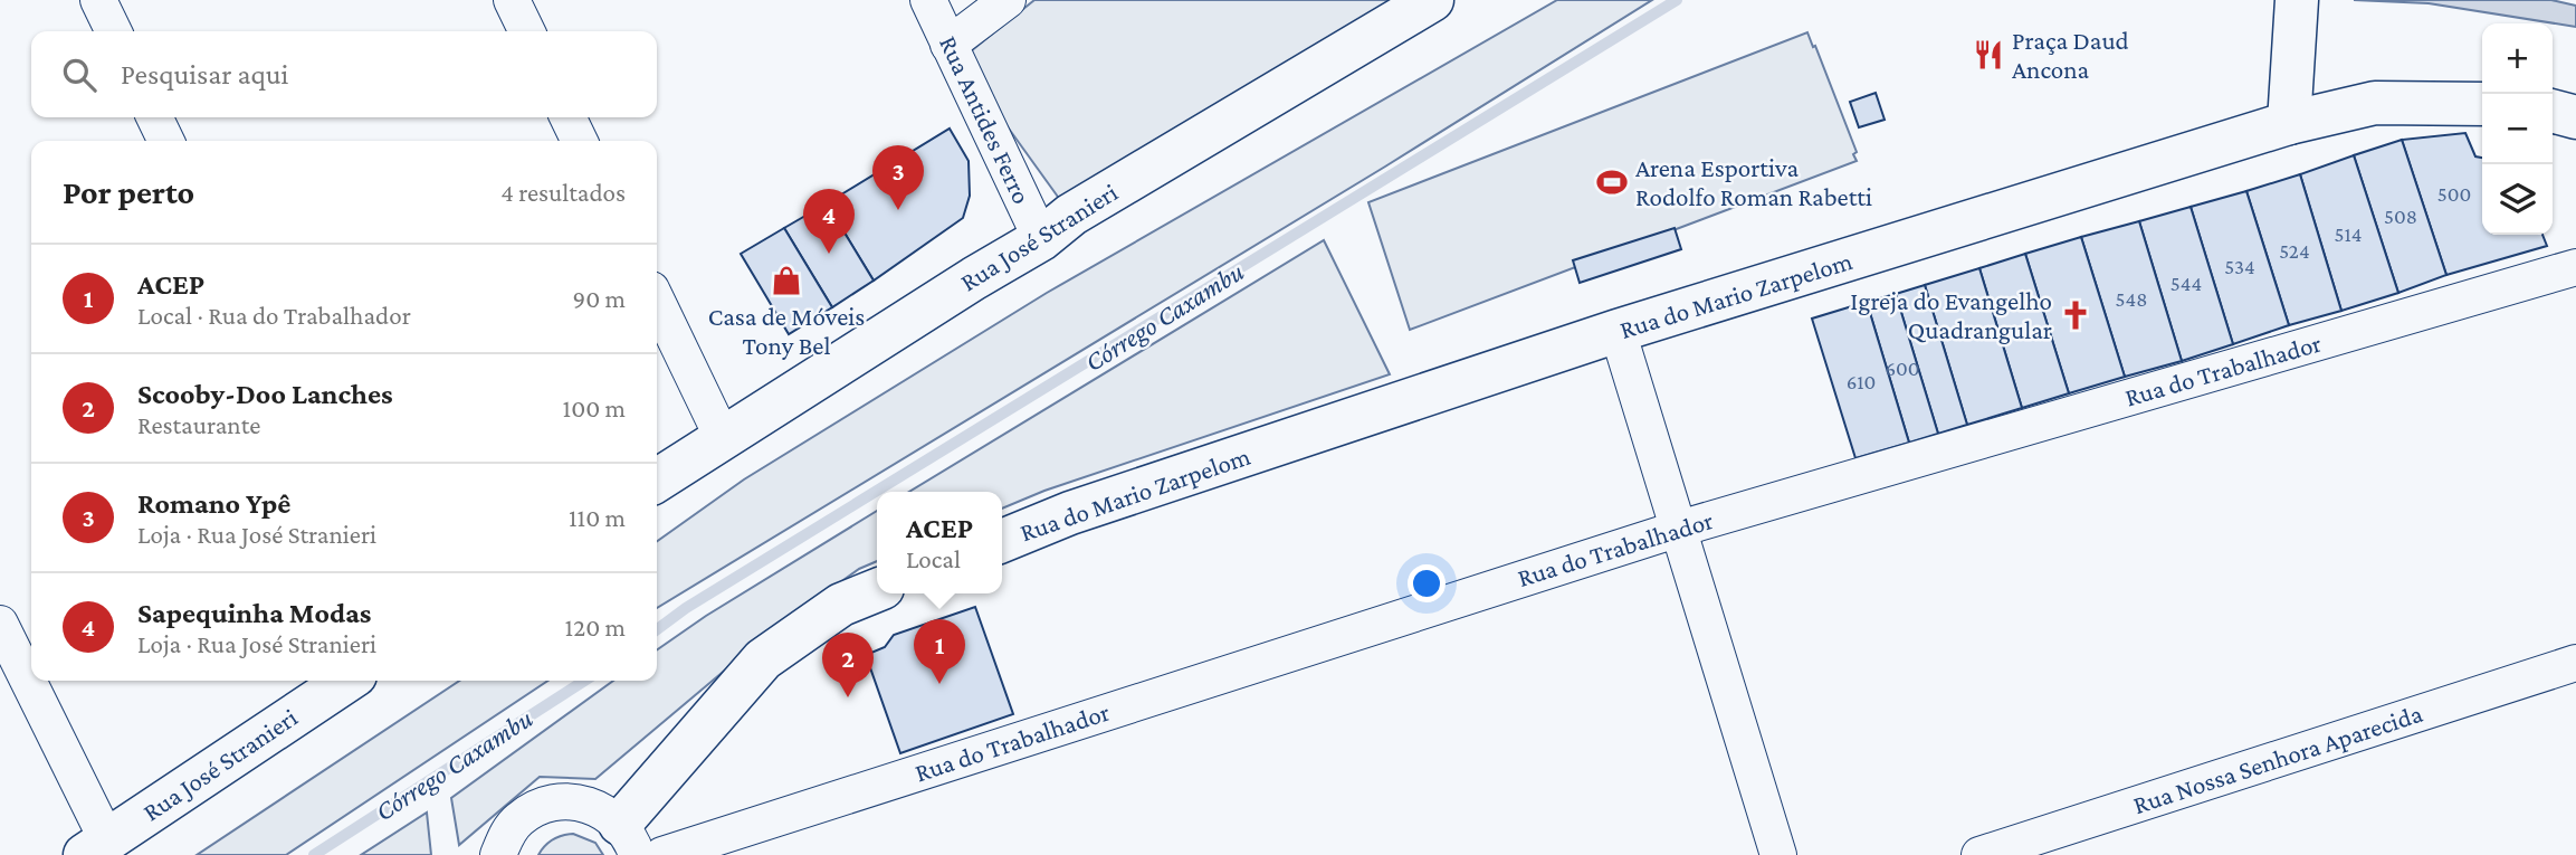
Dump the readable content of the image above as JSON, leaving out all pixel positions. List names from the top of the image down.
{
  "streets": {
    "street": [
      "Rua Antides Ferro",
      "Rua José Stranieri",
      "Rua do Mario Zarpelom",
      "Rua do Trabalhador",
      "Rua Nossa Senhora Aparecida"
    ]
  },
  "crossings": [
    ["Rua Antides Ferro", "Rua José Stranieri"]
  ],
  "water": ["Córrego Caxambu"],
  "places": {
    "restaurant": ["Praça Daud Ancona"],
    "sports": ["Arena Esportiva Rodolfo Roman Rabetti"],
    "shop": ["Casa de Móveis Tony Bel"],
    "church": ["Igreja do Evangelho Quadrangular"]
  },
  "house_numbers": [
    "500",
    "508",
    "514",
    "524",
    "534",
    "544",
    "548",
    "600",
    "610"
  ],
  "page": {
    "map_buttons": ["+", "−"],
    "search": "Pesquisar aqui",
    "heading": ["Por perto", "4 resultados"],
    "pins": [
      "3",
      "4",
      "1",
      "2"
    ],
    "list": [
      {
        "mark": "1",
        "name": "ACEP",
        "note": "Local · Rua do Trabalhador",
        "value": "90 m"
      },
      {
        "mark": "2",
        "name": "Scooby-Doo Lanches",
        "note": "Restaurante",
        "value": "100 m"
      },
      {
        "mark": "3",
        "name": "Romano Ypê",
        "note": "Loja · Rua José Stranieri",
        "value": "110 m"
      },
      {
        "mark": "4",
        "name": "Sapequinha Modas",
        "note": "Loja · Rua José Stranieri",
        "value": "120 m"
      }
    ],
    "popup": ["ACEP", "Local"]
  }
}
